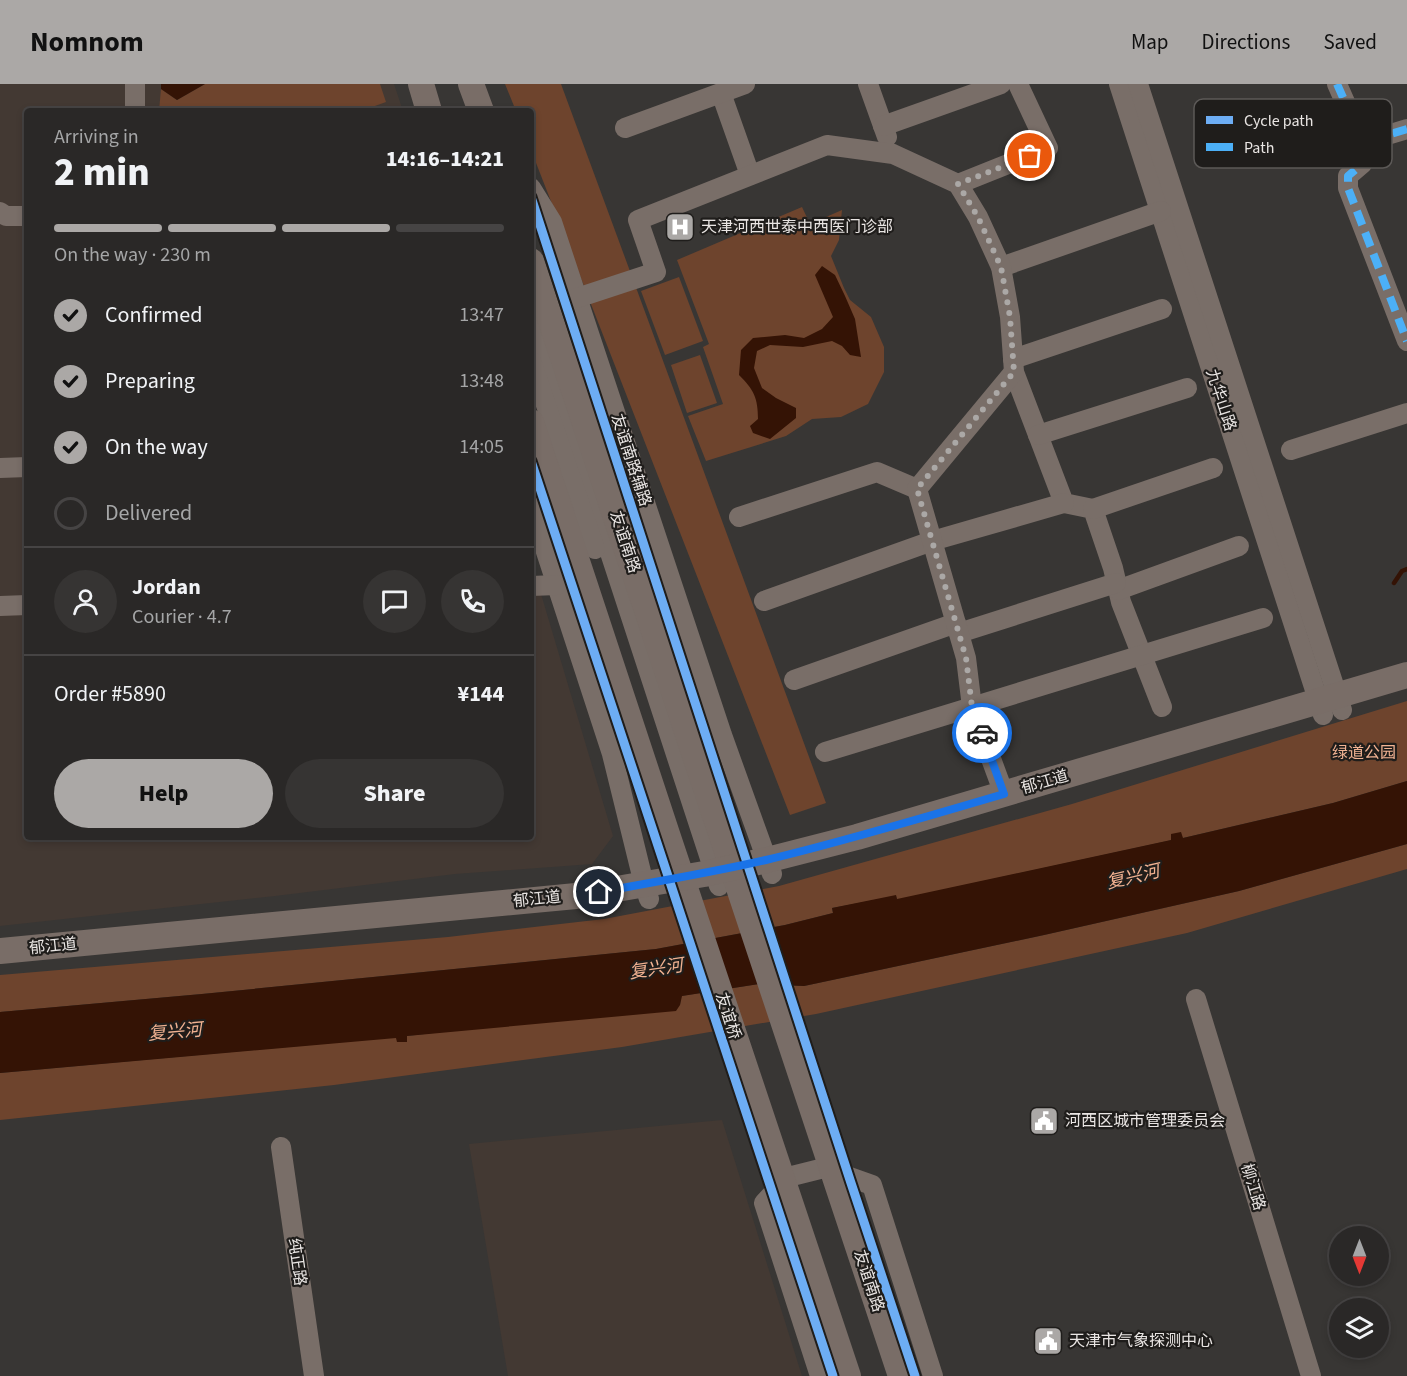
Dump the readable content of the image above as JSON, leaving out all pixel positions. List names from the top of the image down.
{
  "streets": {
    "main road": ["友谊南路", "郁江道", "友谊桥"],
    "street": [
      "九华山路",
      "友谊南路辅路",
      "柳江路",
      "纯正路"
    ]
  },
  "crossings": [
    ["九华山路", "郁江道"],
    ["友谊南路辅路", "郁江道"]
  ],
  "water": ["复兴河"],
  "parks": ["绿道公园"],
  "places": {
    "hospital": ["天津河西世泰中西医门诊部"],
    "public building": ["河西区城市管理委员会", "天津市气象探测中心"]
  },
  "legend": ["Cycle path", "Path"],
  "north": "bottom",
  "page": {
    "header": "Nomnom",
    "nav": ["Map", "Directions", "Saved"],
    "heading": ["2 min", "Arriving in", "14:16–14:21"],
    "panel": [
      "Jordan",
      "Courier · 4.7",
      "Order #5890",
      "¥144"
    ],
    "bar": "On the way · 230 m",
    "list": [
      ["Confirmed", "13:47"],
      ["Preparing", "13:48"],
      ["On the way", "14:05"],
      "Delivered"
    ],
    "buttons": ["Help", "Share"]
  }
}
